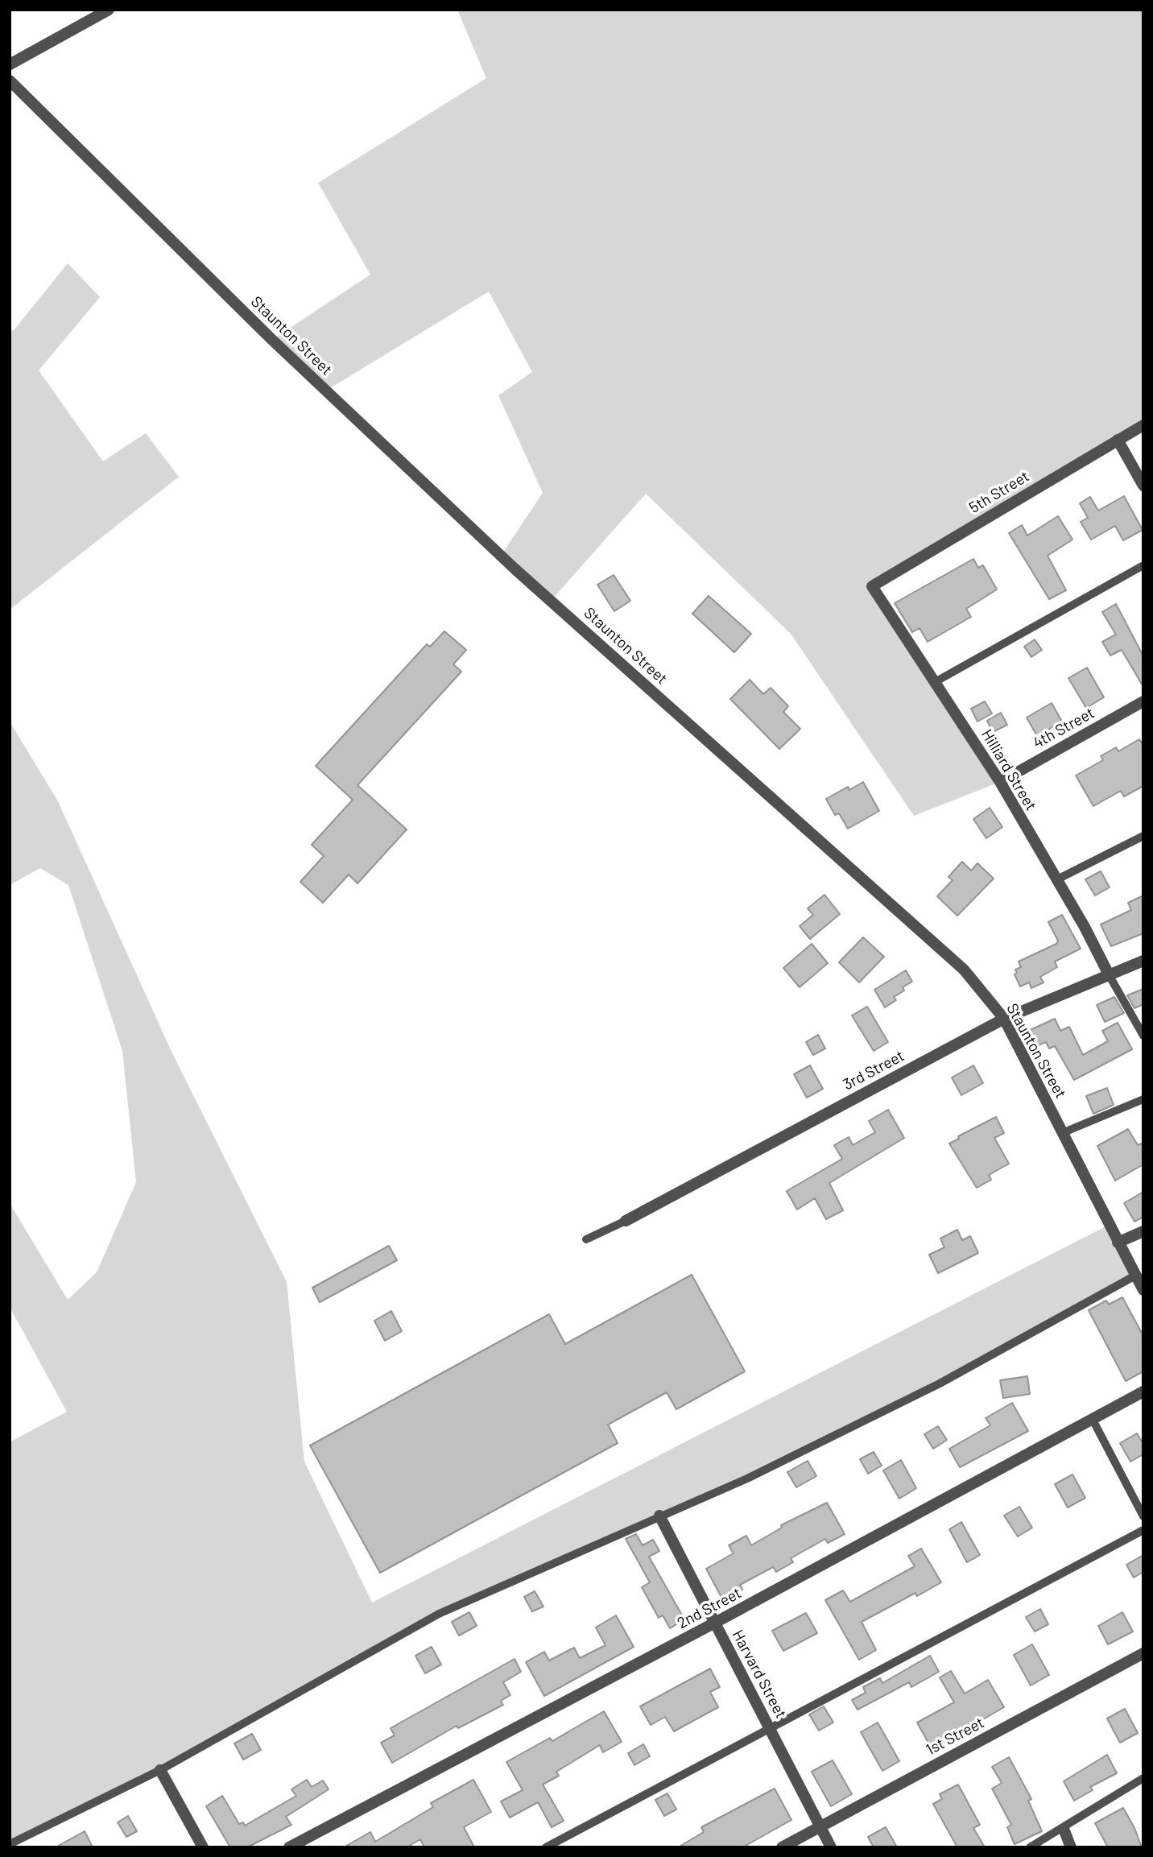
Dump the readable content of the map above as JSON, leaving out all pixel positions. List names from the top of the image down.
{
  "streets": {
    "street": [
      "Staunton Street",
      "5th Street",
      "4th Street",
      "Hilliard Street",
      "3rd Street",
      "2nd Street",
      "Harvard Street",
      "1st Street"
    ]
  },
  "crossings": [
    ["Staunton Street", "3rd Street"],
    ["5th Street", "Hilliard Street"],
    ["4th Street", "Hilliard Street"],
    ["Hilliard Street", "3rd Street"],
    ["2nd Street", "Harvard Street"],
    ["Harvard Street", "1st Street"]
  ]
}
